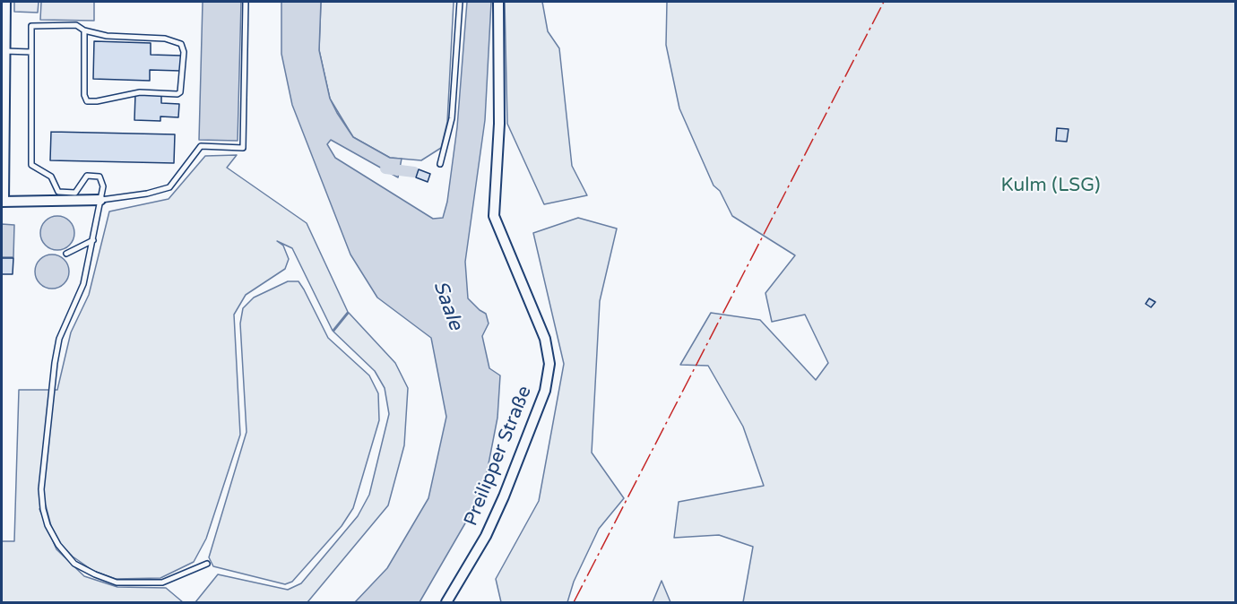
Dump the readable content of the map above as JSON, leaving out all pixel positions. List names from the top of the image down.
{
  "streets": {
    "street": ["Preilipper Straße"]
  },
  "water": ["Saale"],
  "parks": ["Kulm (LSG)"]
}
